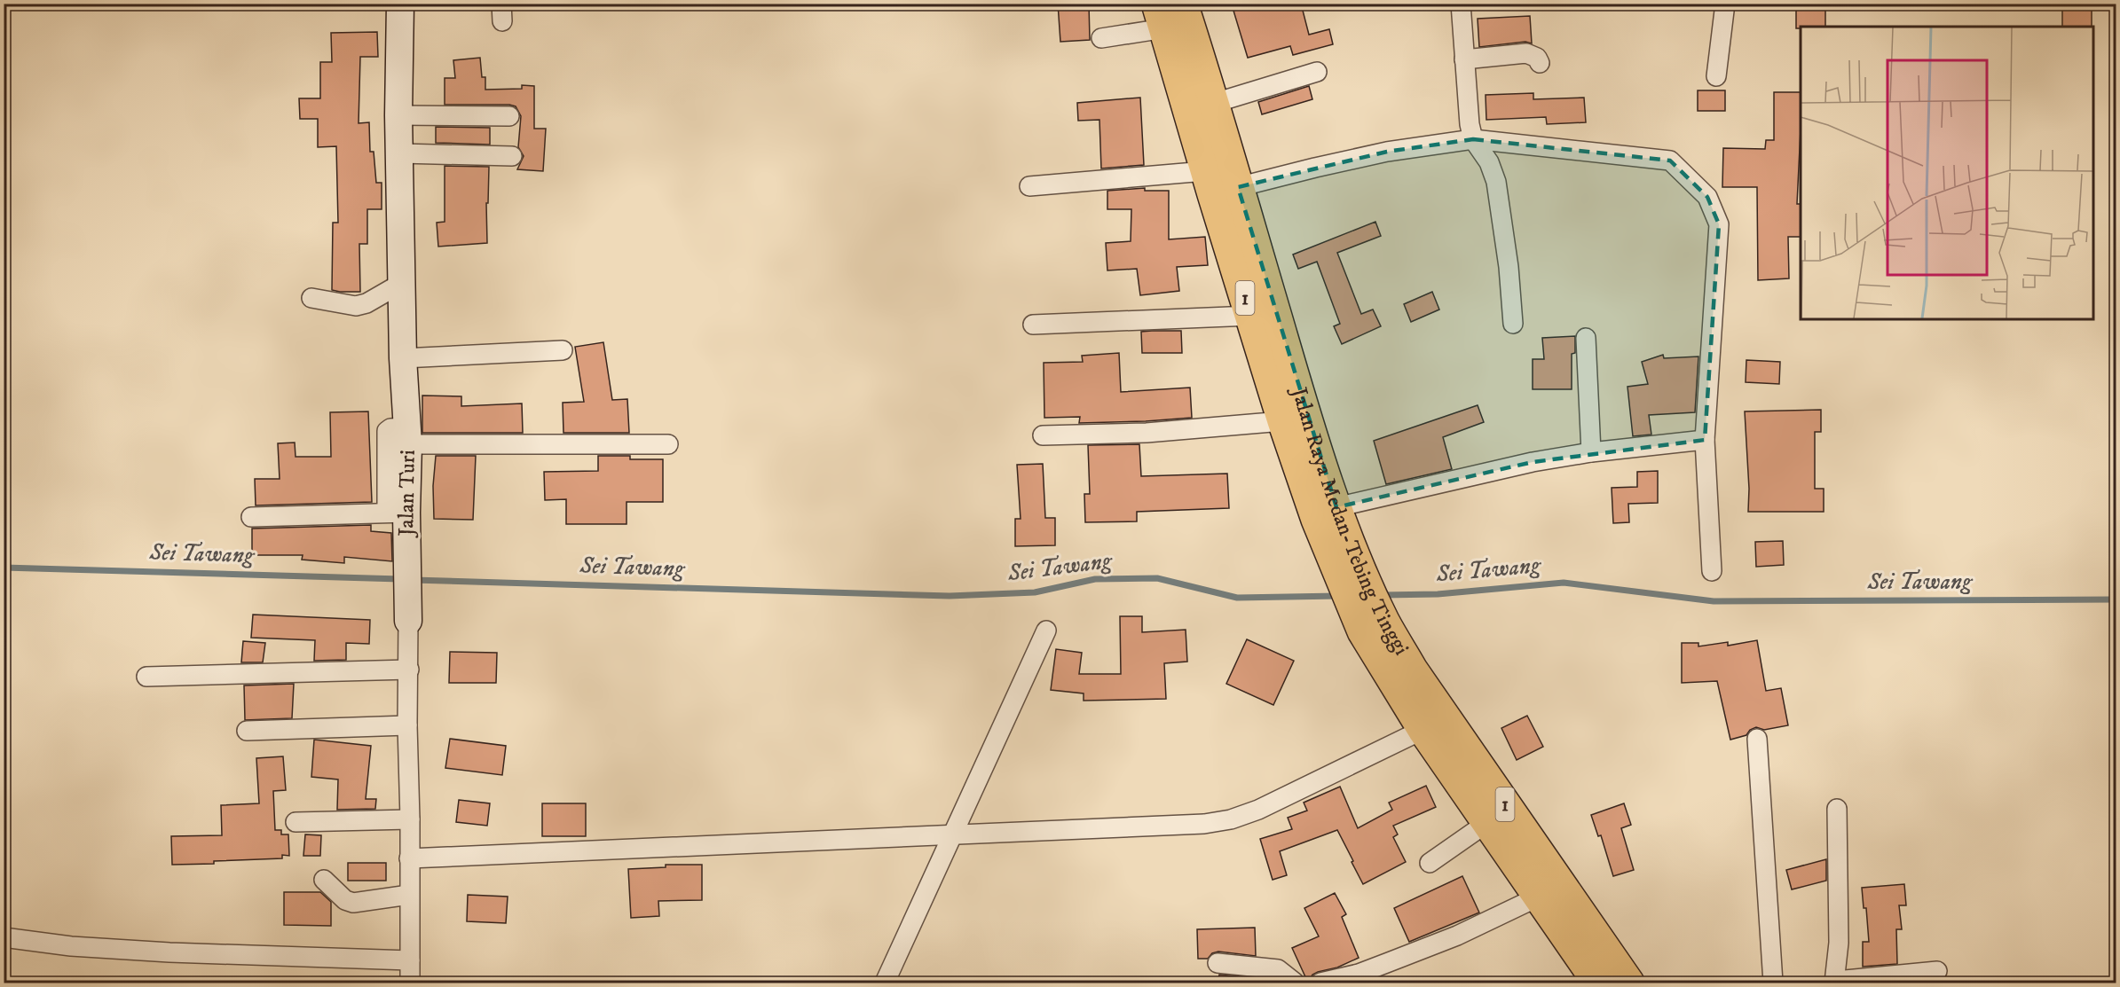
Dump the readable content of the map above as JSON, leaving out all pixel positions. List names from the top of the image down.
{
  "streets": {
    "highway": ["1", "Jalan Raya Medan-Tebing Tinggi"],
    "street": ["Jalan Turi"]
  },
  "water": ["Sei Tawang"]
}
